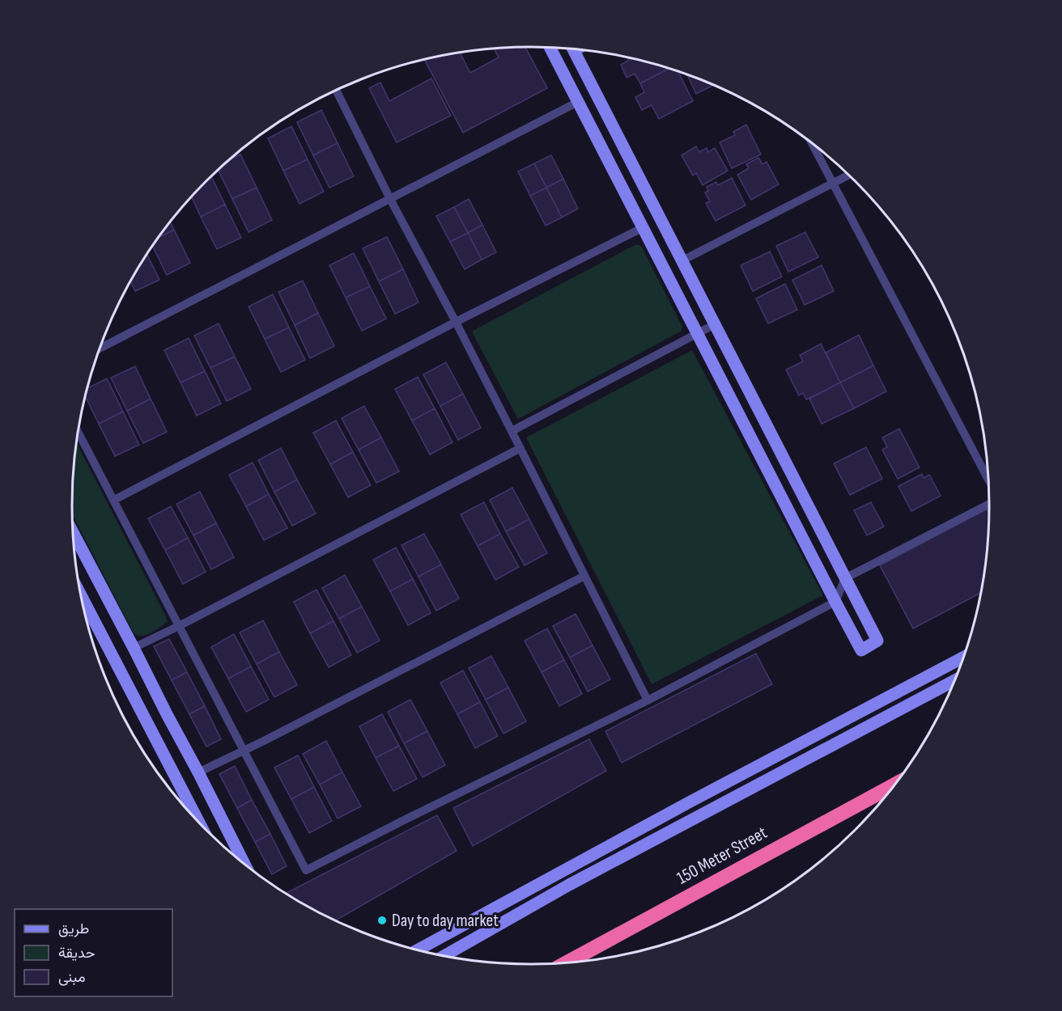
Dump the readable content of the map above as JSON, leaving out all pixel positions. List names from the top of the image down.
{
  "streets": {
    "highway": ["150 Meter Street"]
  },
  "places": ["Day to day market"],
  "legend": ["طريق", "حديقة", "مبنى"]
}
